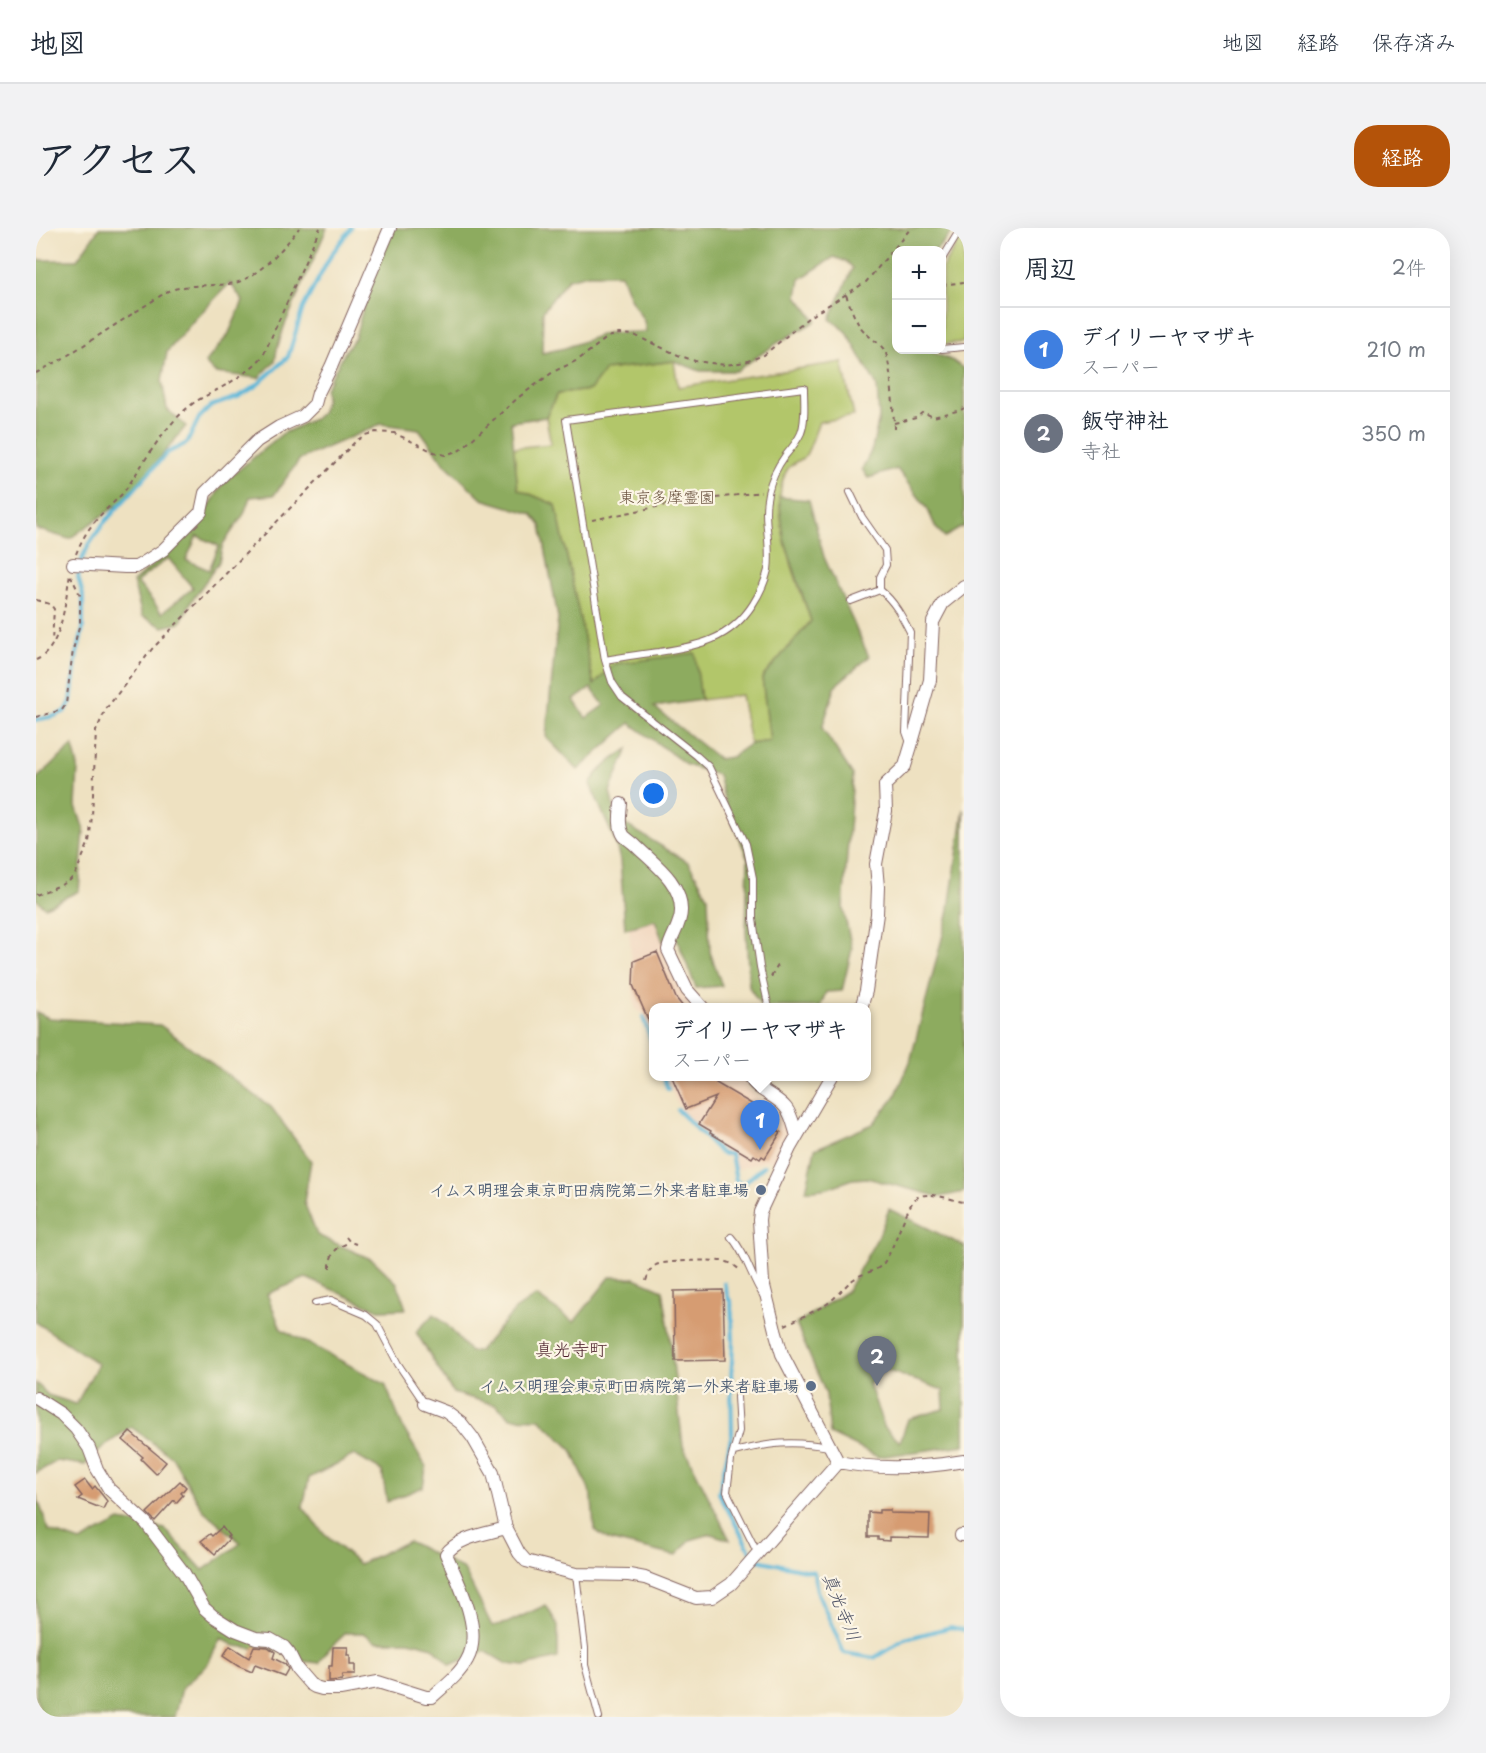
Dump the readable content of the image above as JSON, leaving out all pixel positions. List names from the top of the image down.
{
  "districts": ["真光寺町"],
  "water": ["真光寺川"],
  "parks": ["東京多摩霊園"],
  "places": ["イムス明理会東京町田病院第二外来者駐車場", "イムス明理会東京町田病院第一外来者駐車場"],
  "page": {
    "header": "地図",
    "nav": ["地図", "経路", "保存済み"],
    "title": "アクセス",
    "buttons": "経路",
    "heading": ["周辺", "2件"],
    "map_buttons": ["+", "−"],
    "list": [
      {
        "mark": "1",
        "name": "デイリーヤマザキ",
        "note": "スーパー",
        "value": "210 m"
      },
      {
        "mark": "2",
        "name": "飯守神社",
        "note": "寺社",
        "value": "350 m"
      }
    ],
    "popup": ["デイリーヤマザキ", "スーパー"],
    "pins": ["1", "2"]
  }
}
